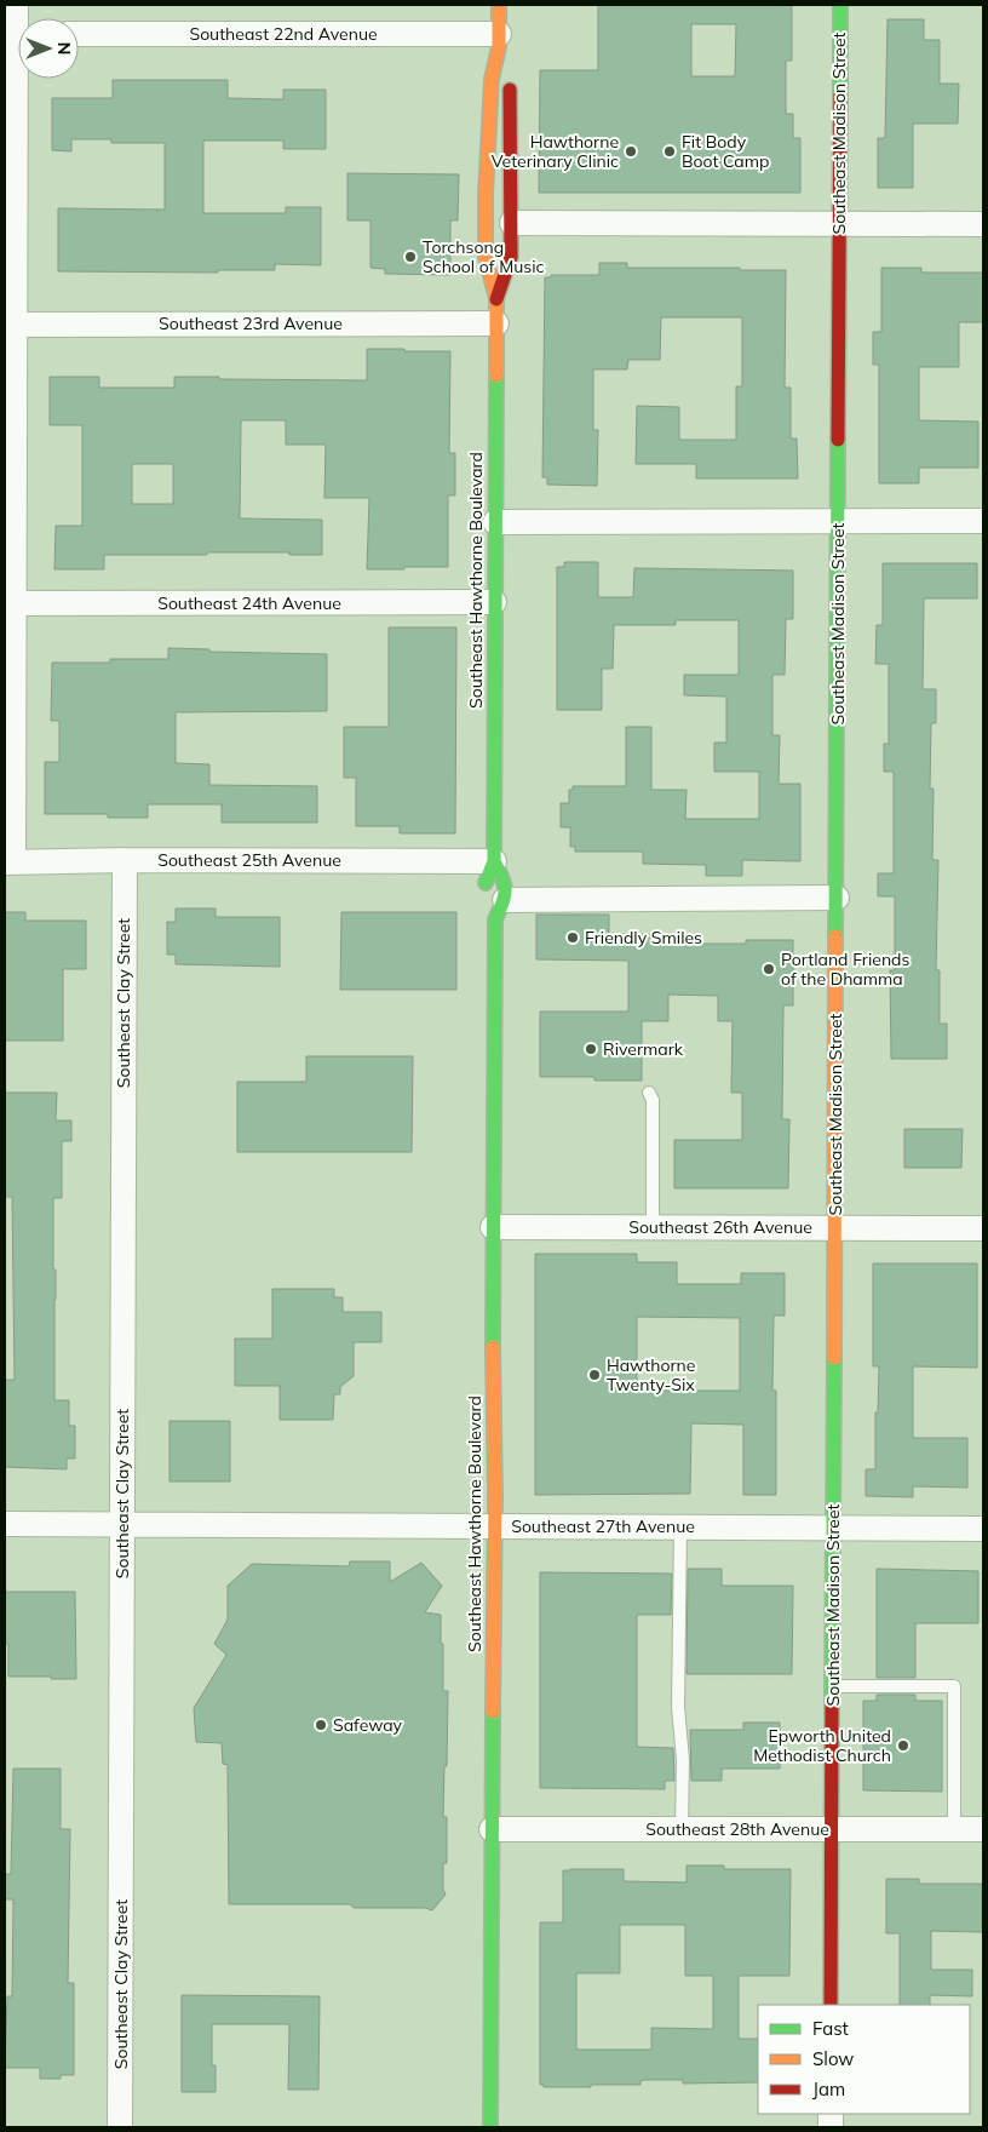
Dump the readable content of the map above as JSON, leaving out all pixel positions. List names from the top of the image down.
{
  "streets": {
    "main road": ["Southeast Madison Street", "Southeast Hawthorne Boulevard"],
    "street": [
      "Southeast 22nd Avenue",
      "Southeast 23rd Avenue",
      "Southeast 24th Avenue",
      "Southeast 25th Avenue",
      "Southeast Clay Street",
      "Southeast 26th Avenue",
      "Southeast 27th Avenue",
      "Southeast 28th Avenue"
    ]
  },
  "crossings": [
    ["Southeast 22nd Avenue", "Southeast Hawthorne Boulevard"],
    ["Southeast Madison Street", "Southeast 26th Avenue"],
    ["Southeast Madison Street", "Southeast 27th Avenue"],
    ["Southeast Madison Street", "Southeast 28th Avenue"],
    ["Southeast 23rd Avenue", "Southeast Hawthorne Boulevard"],
    ["Southeast Hawthorne Boulevard", "Southeast 24th Avenue"],
    ["Southeast Hawthorne Boulevard", "Southeast 25th Avenue"],
    ["Southeast Hawthorne Boulevard", "Southeast 26th Avenue"],
    ["Southeast Hawthorne Boulevard", "Southeast 27th Avenue"],
    ["Southeast Hawthorne Boulevard", "Southeast 28th Avenue"],
    ["Southeast 25th Avenue", "Southeast Clay Street"],
    ["Southeast Clay Street", "Southeast 27th Avenue"]
  ],
  "places": [
    "Hawthorne Veterinary Clinic",
    "Fit Body Boot Camp",
    "Torchsong School of Music",
    "Friendly Smiles",
    "Portland Friends of the Dhamma",
    "Rivermark",
    "Hawthorne Twenty-Six",
    "Safeway",
    "Epworth United Methodist Church"
  ],
  "legend": ["Fast", "Slow", "Jam"],
  "north": "right"
}
